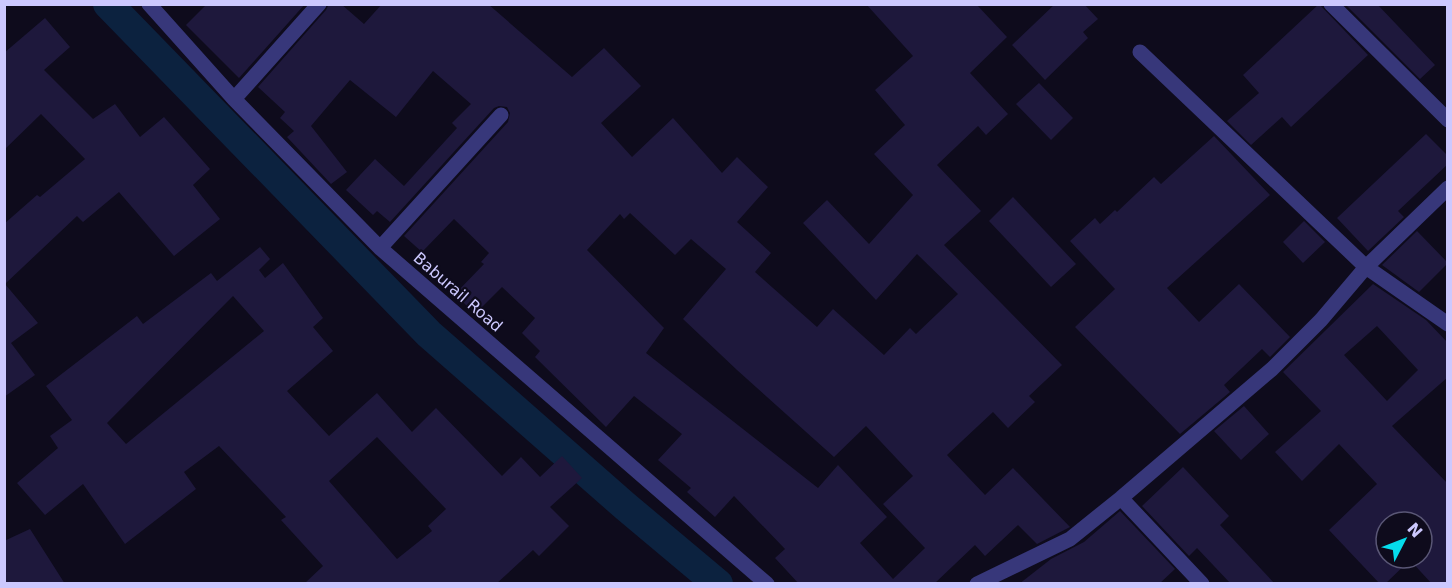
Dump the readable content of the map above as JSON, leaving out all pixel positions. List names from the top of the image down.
{
  "streets": {
    "street": ["Baburail Road"]
  },
  "north": "top right"
}
